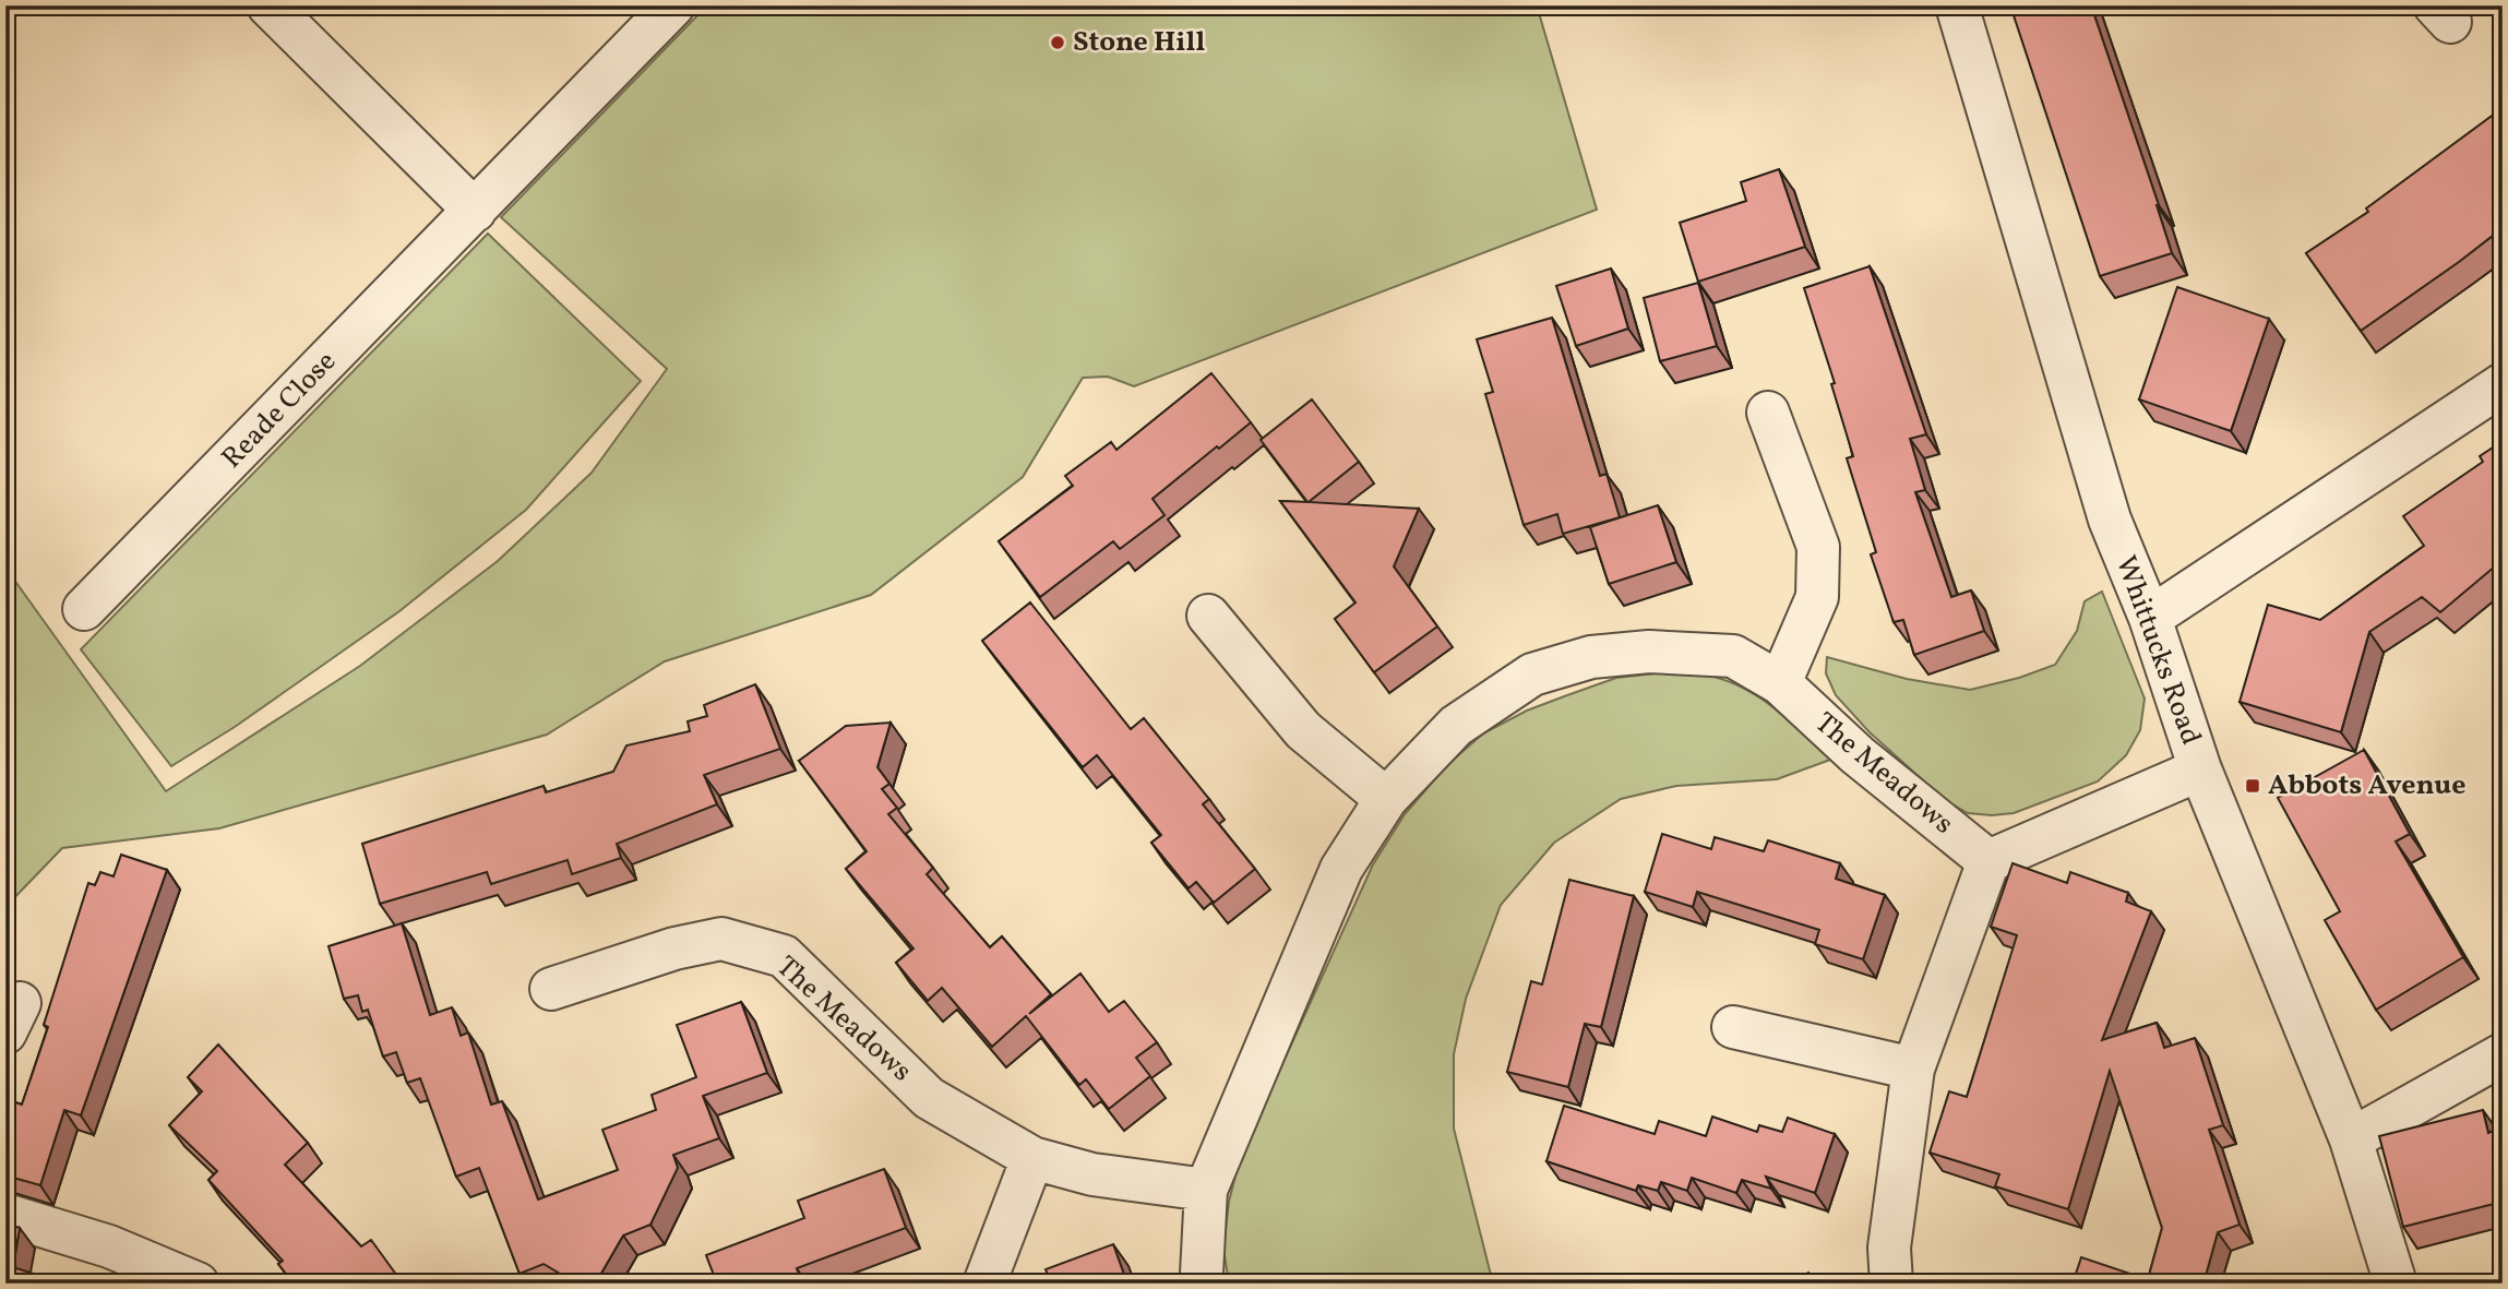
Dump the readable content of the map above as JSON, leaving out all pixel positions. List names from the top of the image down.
{
  "streets": {
    "street": ["Reade Close", "Whittucks Road", "The Meadows"]
  },
  "places": {
    "other": ["Stone Hill"],
    "transit": ["Abbots Avenue"]
  }
}
